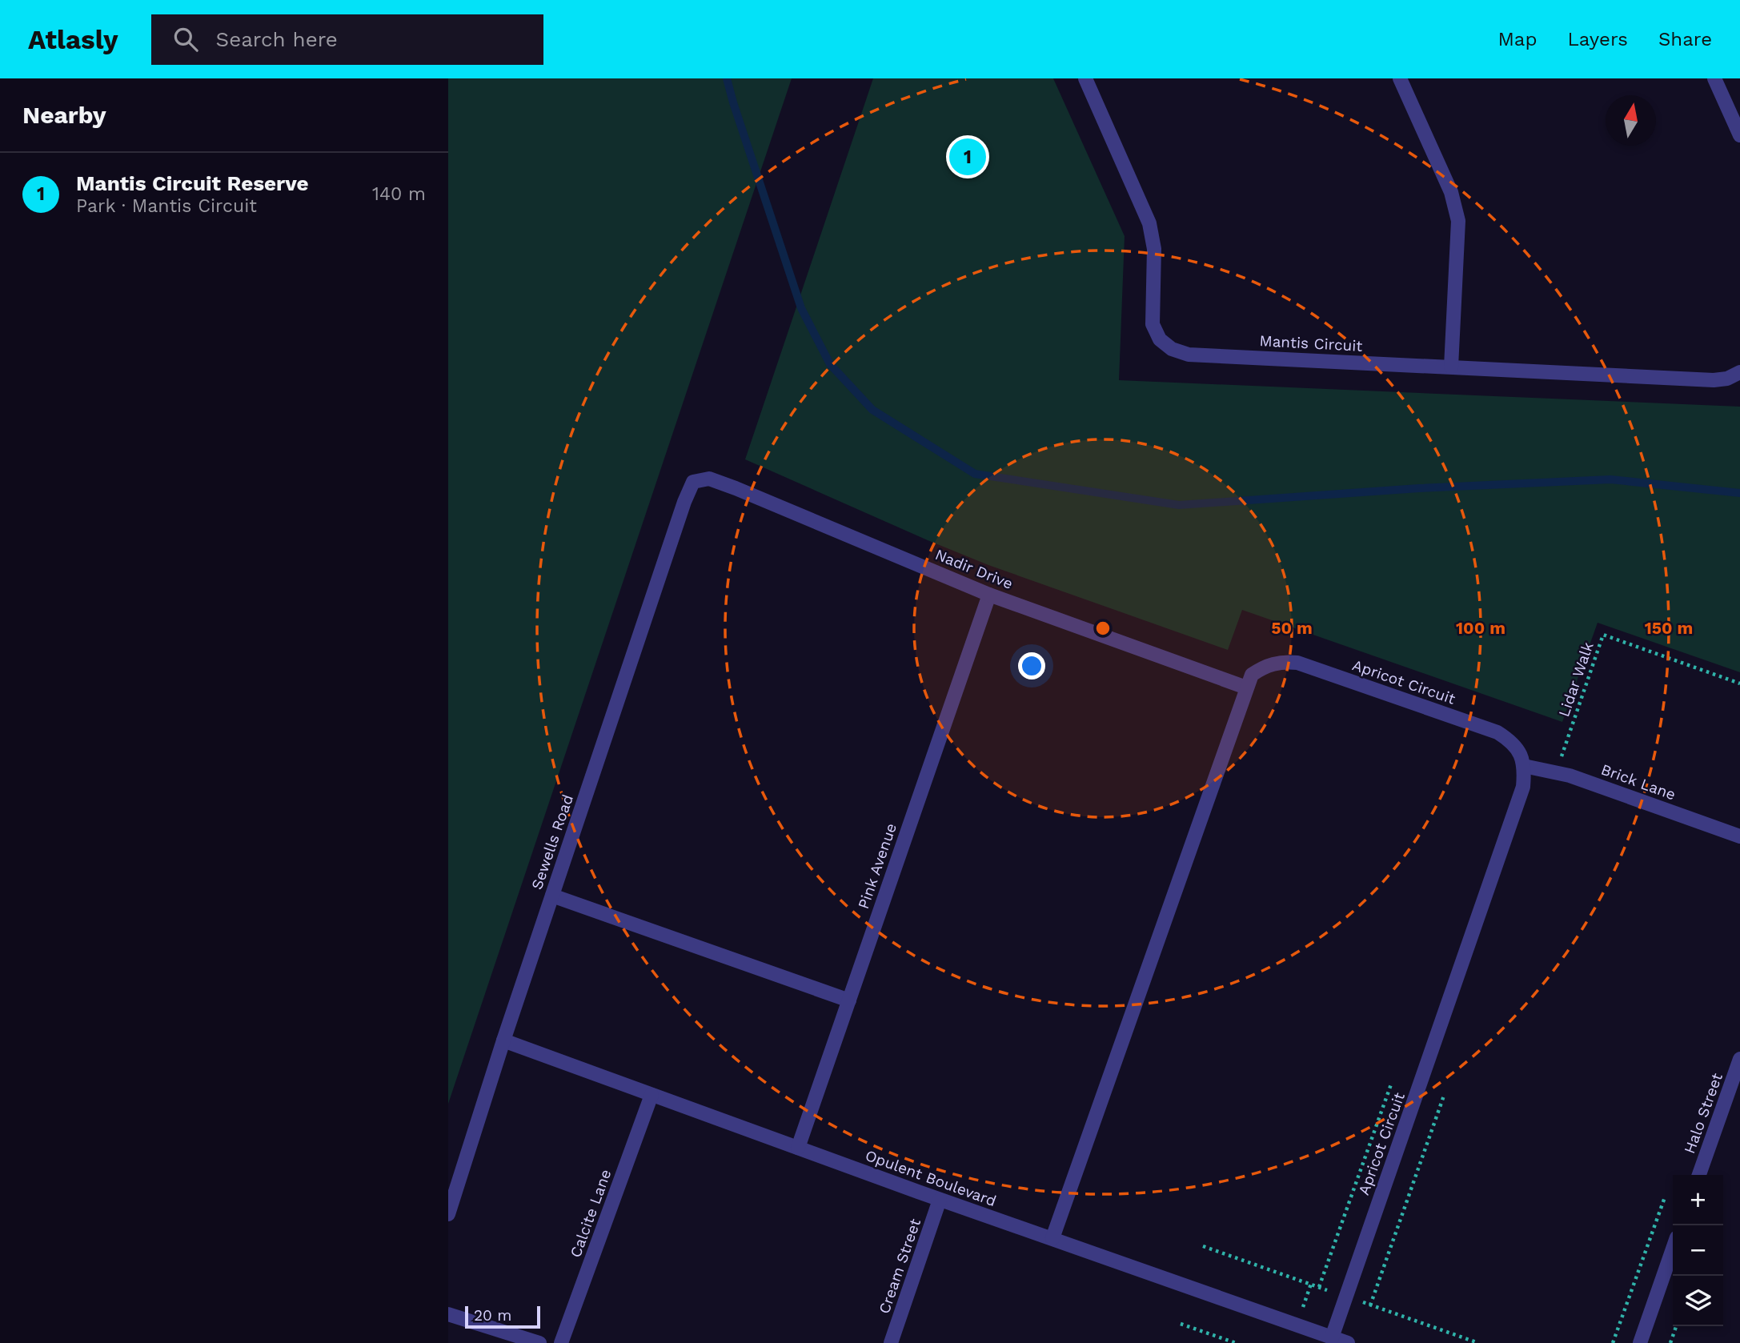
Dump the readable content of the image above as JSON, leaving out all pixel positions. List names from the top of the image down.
{
  "streets": {
    "street": [
      "Mantis Circuit",
      "Nadir Drive",
      "Apricot Circuit",
      "Brick Lane",
      "Sewells Road",
      "Pink Avenue",
      "Halo Street",
      "Opulent Boulevard",
      "Calcite Lane",
      "Cream Street"
    ],
    "path": ["Lidar Walk"]
  },
  "crossings": [
    ["Nadir Drive", "Apricot Circuit"],
    ["Nadir Drive", "Sewells Road"],
    ["Nadir Drive", "Pink Avenue"],
    ["Lidar Walk", "Brick Lane"],
    ["Apricot Circuit", "Brick Lane"],
    ["Apricot Circuit", "Opulent Boulevard"],
    ["Sewells Road", "Opulent Boulevard"],
    ["Pink Avenue", "Opulent Boulevard"],
    ["Opulent Boulevard", "Calcite Lane"],
    ["Opulent Boulevard", "Cream Street"]
  ],
  "scale_bar": "20 m",
  "north": "top",
  "page": {
    "header": "Atlasly",
    "search": "Search here",
    "nav": ["Map", "Layers", "Share"],
    "heading": "Nearby",
    "pins": "1",
    "list": [
      {
        "mark": "1",
        "name": "Mantis Circuit Reserve",
        "note": "Park · Mantis Circuit",
        "value": "140 m"
      }
    ],
    "map_buttons": ["+", "−"],
    "scale": "20 m"
  },
  "rings": ["50 m", "100 m", "150 m"]
}
